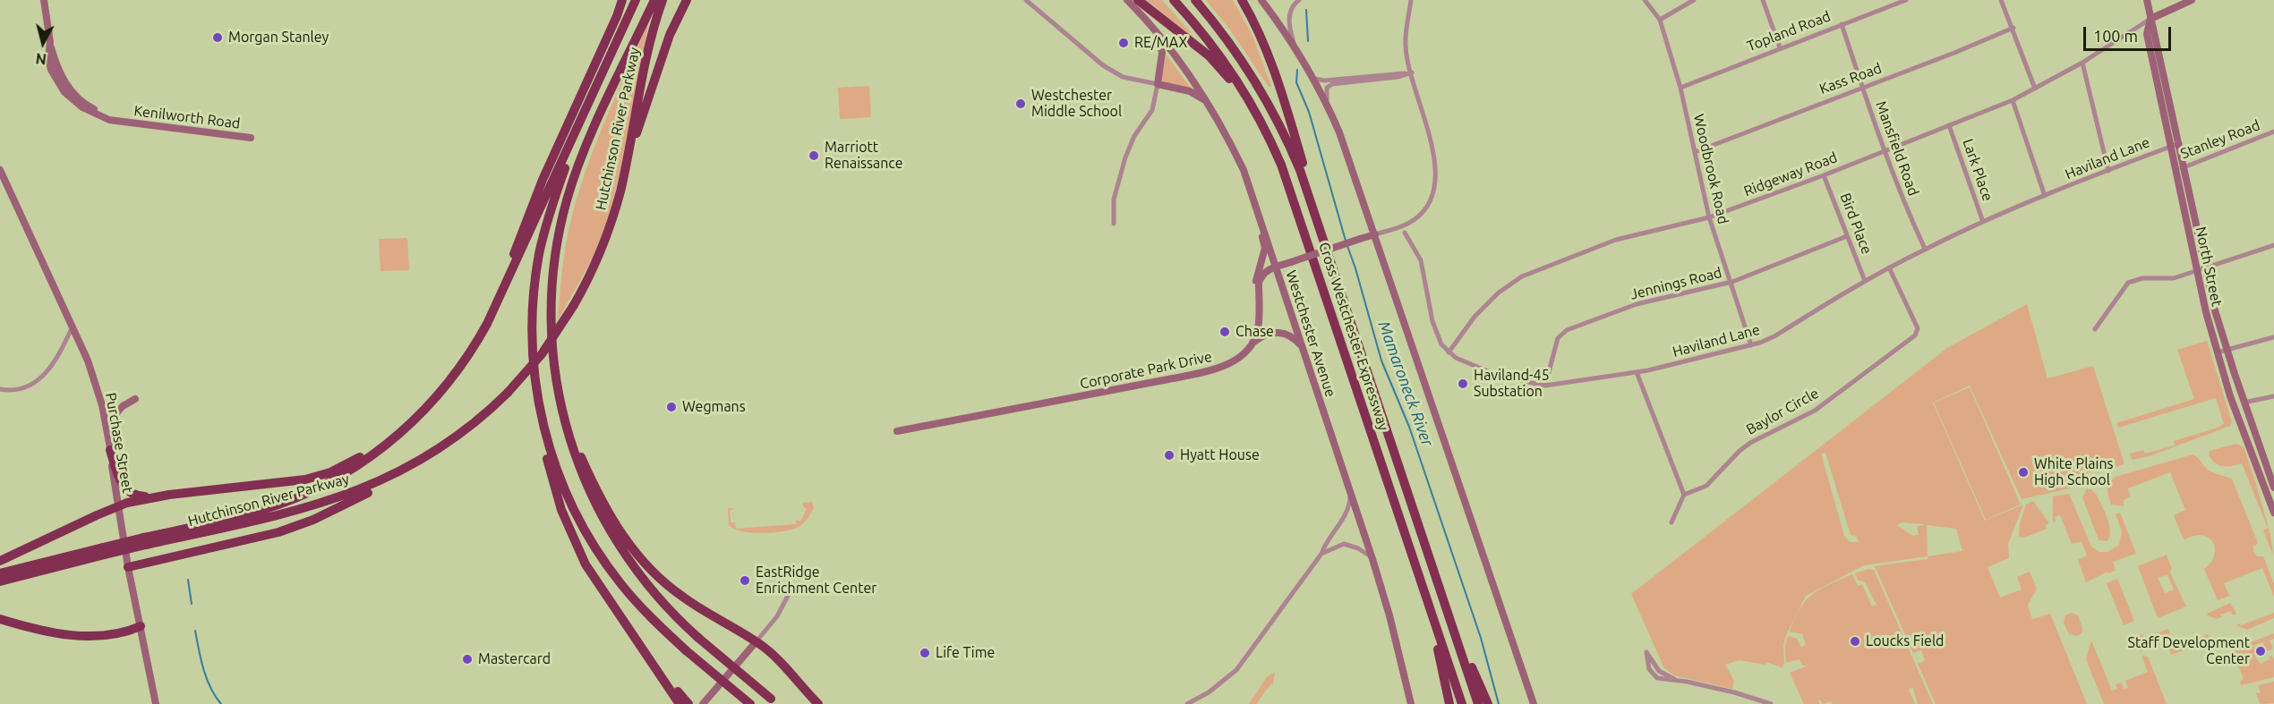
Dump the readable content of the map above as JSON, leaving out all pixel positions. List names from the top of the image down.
{
  "streets": {
    "highway": ["Hutchinson River Parkway", "Cross Westchester Expressway"],
    "main road": [
      "Kenilworth Road",
      "North Street",
      "Westchester Avenue",
      "Corporate Park Drive",
      "Purchase Street"
    ],
    "street": [
      "Topland Road",
      "Kass Road",
      "Stanley Road",
      "Mansfield Road",
      "Haviland Lane",
      "Woodbrook Road",
      "Lark Place",
      "Ridgeway Road",
      "Bird Place",
      "Jennings Road",
      "Baylor Circle"
    ]
  },
  "crossings": [
    ["Topland Road", "Mansfield Road"],
    ["Topland Road", "Woodbrook Road"],
    ["Kass Road", "Mansfield Road"],
    ["Kass Road", "Woodbrook Road"],
    ["Stanley Road", "North Street"],
    ["Mansfield Road", "Haviland Lane"],
    ["Mansfield Road", "Ridgeway Road"],
    ["Haviland Lane", "Woodbrook Road"],
    ["Haviland Lane", "Lark Place"],
    ["Haviland Lane", "Ridgeway Road"],
    ["Haviland Lane", "Bird Place"],
    ["Haviland Lane", "North Street"],
    ["Haviland Lane", "Jennings Road"],
    ["Haviland Lane", "Baylor Circle"],
    ["Woodbrook Road", "Ridgeway Road"],
    ["Woodbrook Road", "Jennings Road"],
    ["Lark Place", "Ridgeway Road"],
    ["Ridgeway Road", "Bird Place"],
    ["Ridgeway Road", "North Street"],
    ["Bird Place", "Jennings Road"]
  ],
  "water": ["Mamaroneck River"],
  "places": [
    "Morgan Stanley",
    "RE/MAX",
    "Westchester Middle School",
    "Marriott Renaissance",
    "Chase",
    "Haviland-45 Substation",
    "Wegmans",
    "Hyatt House",
    "White Plains High School",
    "EastRidge Enrichment Center",
    "Loucks Field",
    "Staff Development Center",
    "Life Time",
    "Mastercard"
  ],
  "scale_bar": "100 m",
  "north": "bottom"
}
